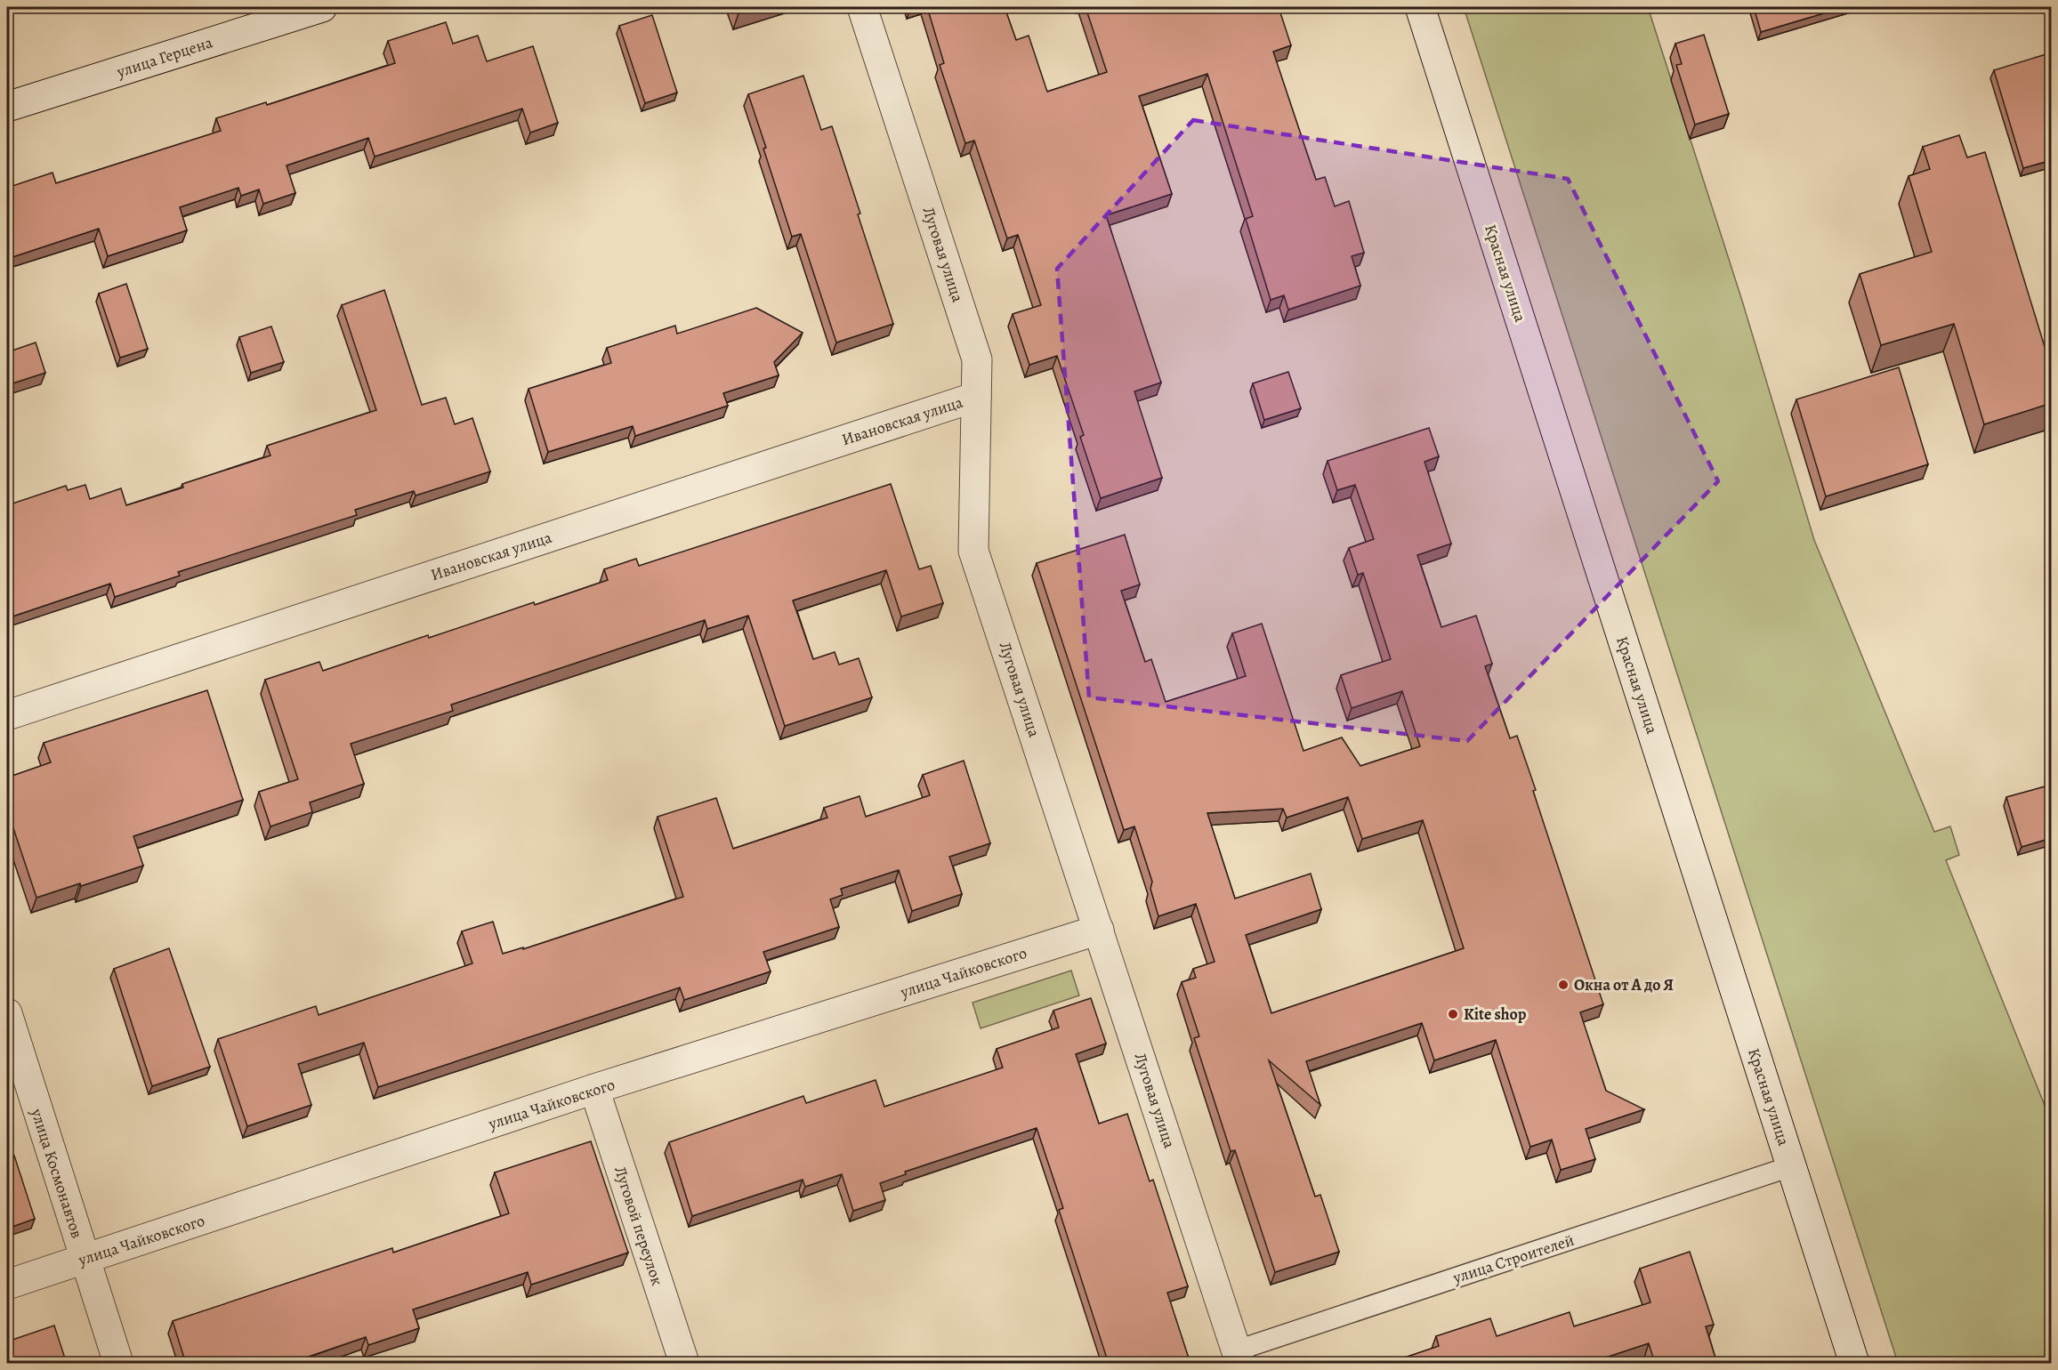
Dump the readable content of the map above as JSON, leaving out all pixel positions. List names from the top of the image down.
{
  "streets": {
    "street": [
      "улица Герцена",
      "Луговая улица",
      "Красная улица",
      "Ивановская улица",
      "улица Чайковского",
      "улица Космонавтов",
      "Луговой переулок"
    ],
    "lane": ["улица Строителей"]
  },
  "crossings": [
    ["Луговая улица", "Ивановская улица"],
    ["Луговая улица", "улица Чайковского"],
    ["Луговая улица", "улица Строителей"],
    ["Красная улица", "улица Строителей"],
    ["улица Чайковского", "улица Космонавтов"],
    ["улица Чайковского", "Луговой переулок"]
  ],
  "places": ["Окна от А до Я", "Kite shop"]
}
